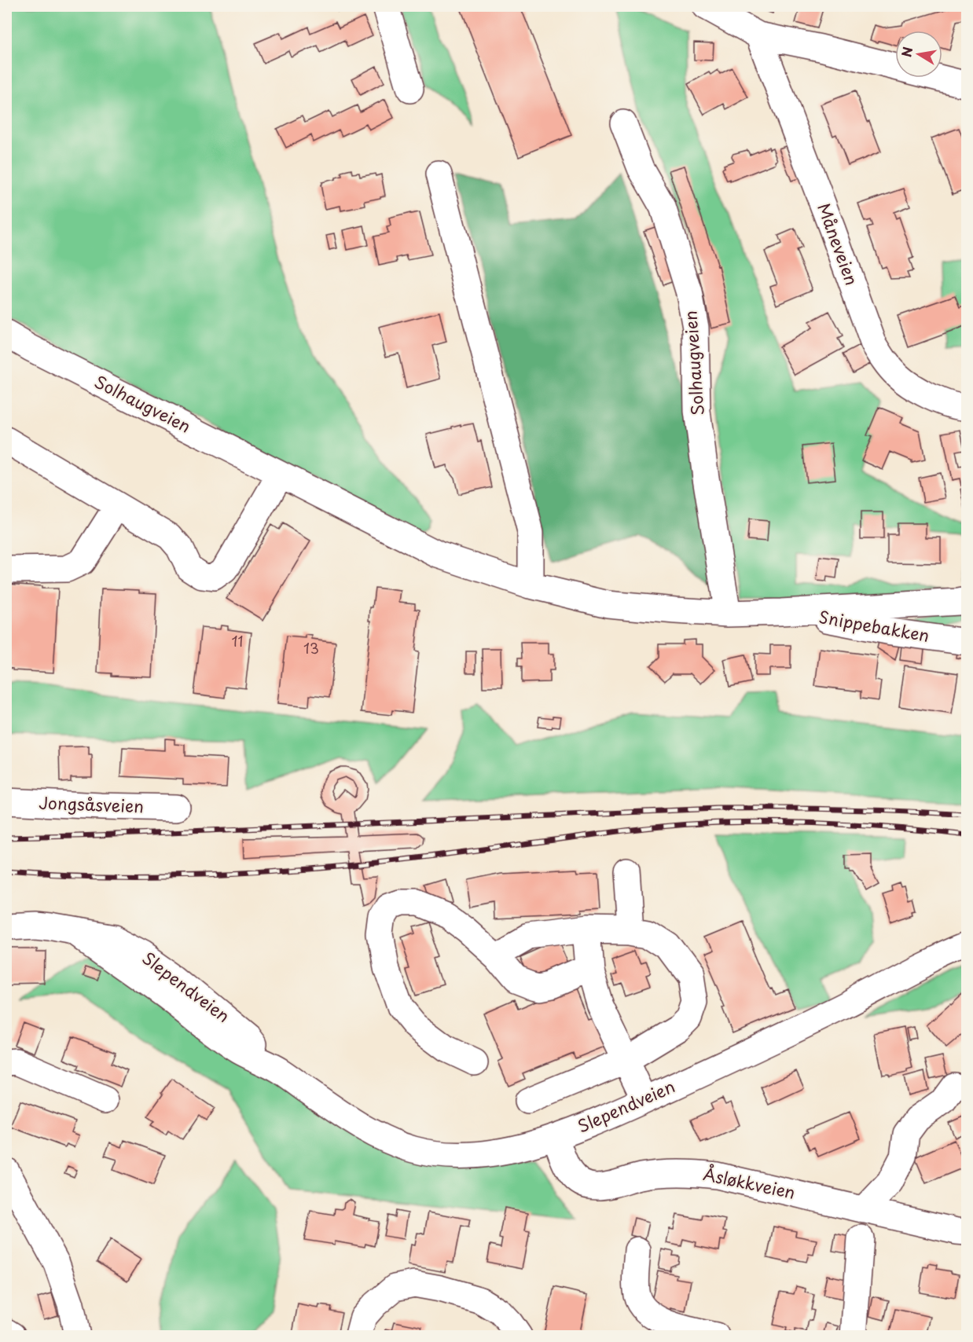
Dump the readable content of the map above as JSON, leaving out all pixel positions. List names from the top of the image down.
{
  "streets": {
    "street": [
      "Måneveien",
      "Solhaugveien",
      "Snippebakken",
      "Jongsåsveien",
      "Slependveien",
      "Åsløkkveien"
    ]
  },
  "crossings": [
    ["Solhaugveien", "Snippebakken"],
    ["Slependveien", "Åsløkkveien"]
  ],
  "house_numbers": ["11", "13"],
  "north": "left"
}
